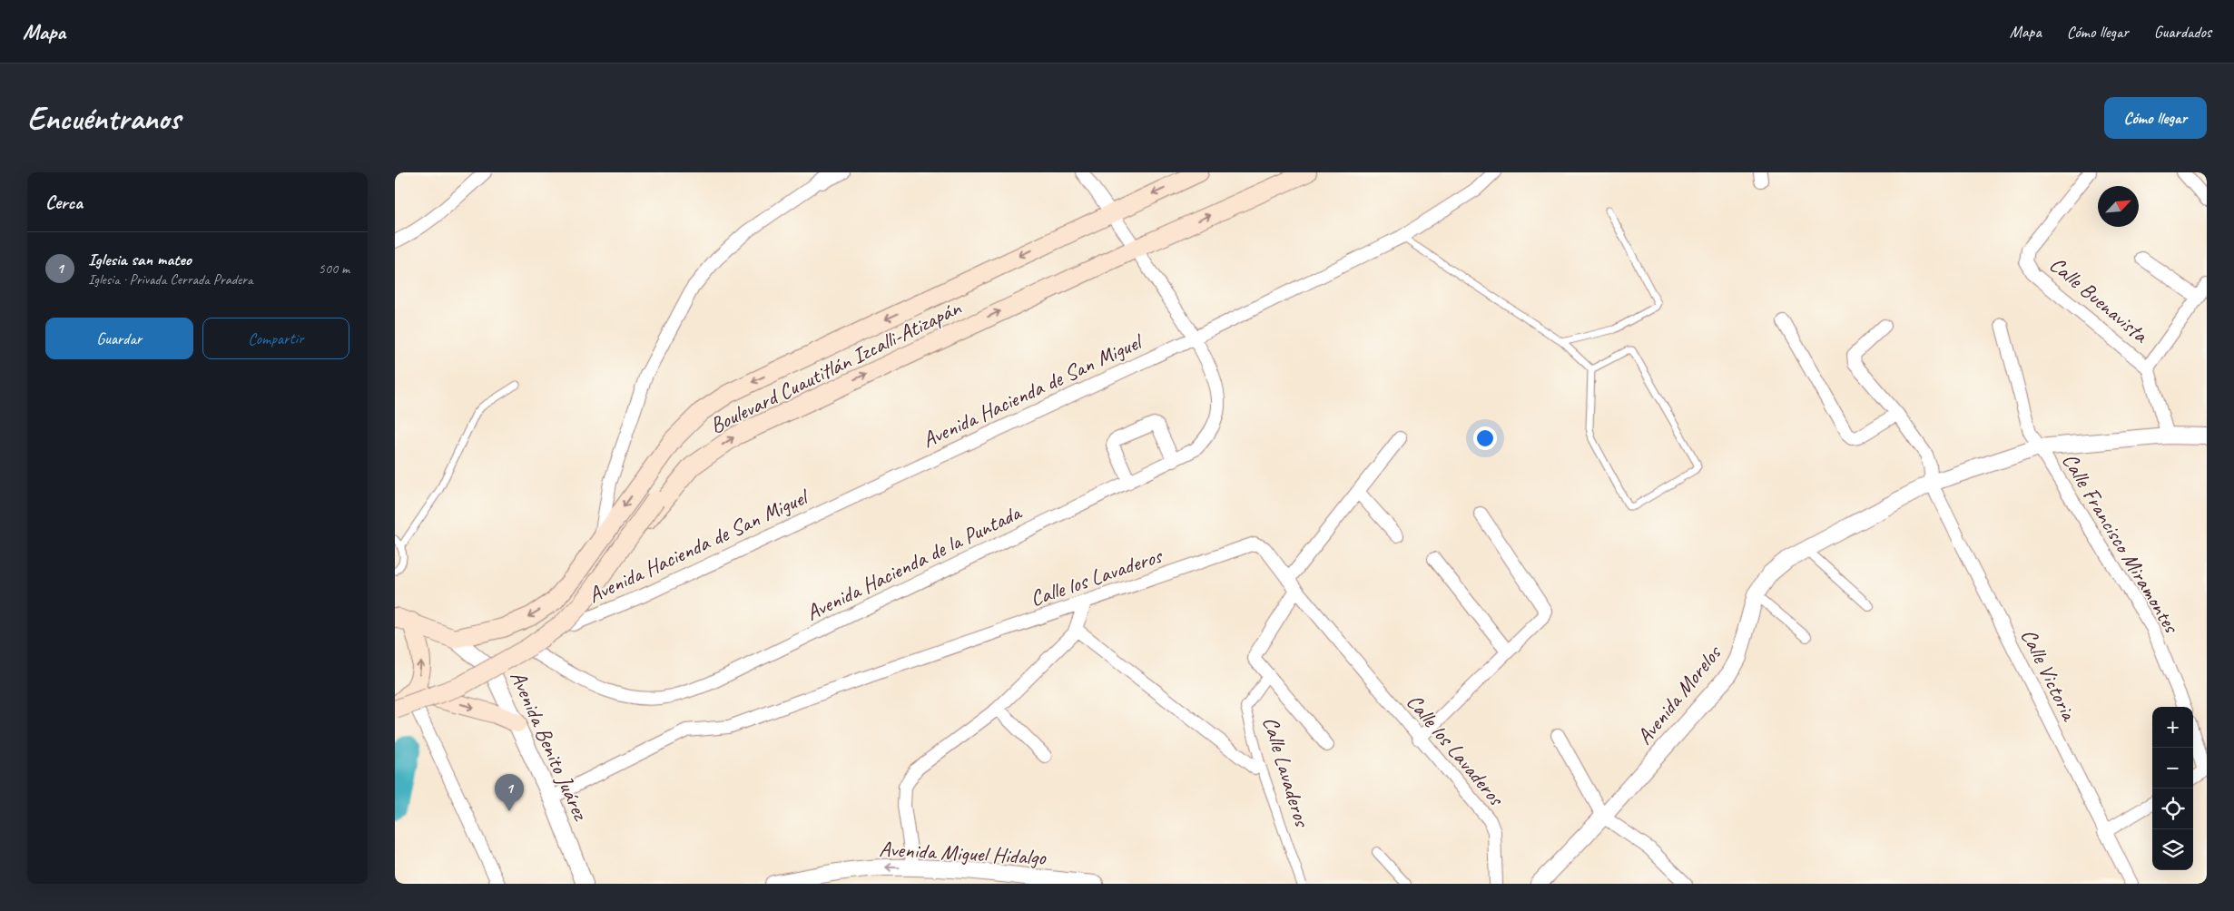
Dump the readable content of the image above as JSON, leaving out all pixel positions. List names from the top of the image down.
{
  "streets": {
    "main road": ["Boulevard Cuautitlán Izcalli-Atizapán"],
    "street": [
      "Calle Buenavista",
      "Avenida Hacienda de San Miguel",
      "Calle Francisco Miramontes",
      "Avenida Hacienda de la Puntada",
      "Calle los Lavaderos",
      "Calle Victoria",
      "Avenida Morelos",
      "Avenida Benito Juárez",
      "Calle Lavaderos",
      "Avenida Miguel Hidalgo"
    ]
  },
  "crossings": [
    ["Boulevard Cuautitlán Izcalli-Atizapán", "Avenida Hacienda de San Miguel"],
    ["Boulevard Cuautitlán Izcalli-Atizapán", "Avenida Hacienda de la Puntada"],
    ["Boulevard Cuautitlán Izcalli-Atizapán", "Avenida Benito Juárez"],
    ["Avenida Hacienda de San Miguel", "Avenida Hacienda de la Puntada"],
    ["Calle Francisco Miramontes", "Avenida Morelos"],
    ["Calle los Lavaderos", "Avenida Benito Juárez"],
    ["Calle Victoria", "Avenida Morelos"]
  ],
  "north": "top right",
  "page": {
    "header": "Mapa",
    "nav": ["Mapa", "Cómo llegar", "Guardados"],
    "buttons": [
      "Cómo llegar",
      ["Guardar", "Compartir"]
    ],
    "title": "Encuéntranos",
    "heading": "Cerca",
    "list": [
      {
        "mark": "1",
        "name": "Iglesia san mateo",
        "note": "Iglesia · Privada Cerrada Pradera",
        "value": "500 m"
      }
    ],
    "map_buttons": ["+", "−"],
    "pins": "1"
  }
}
